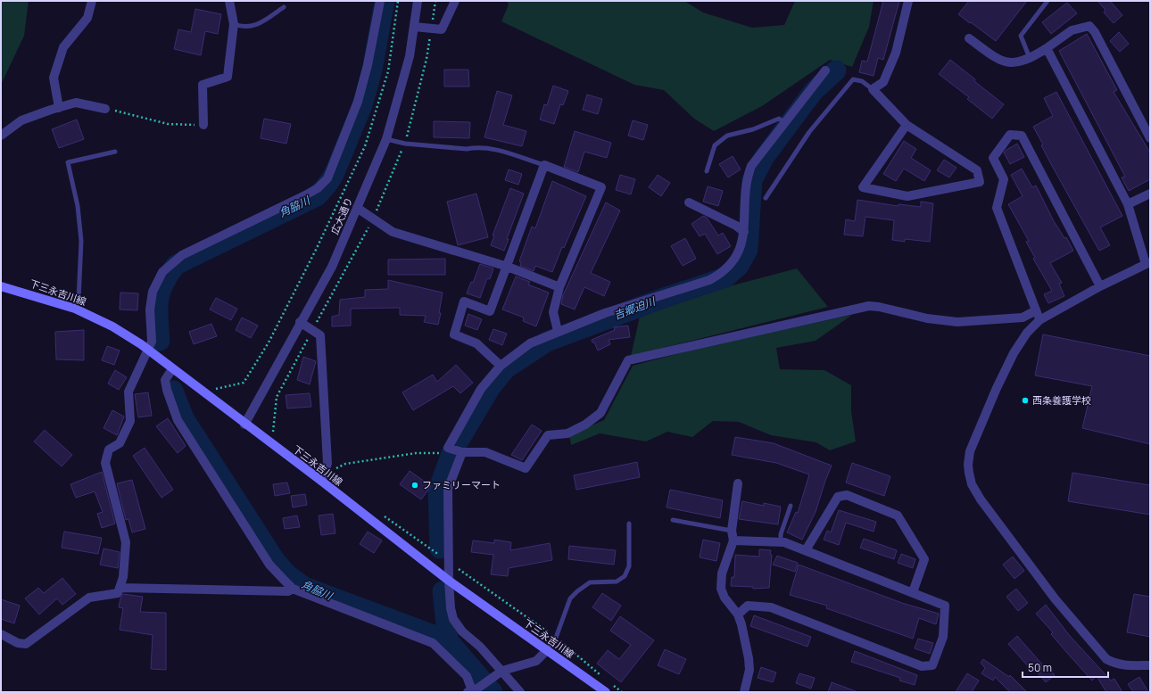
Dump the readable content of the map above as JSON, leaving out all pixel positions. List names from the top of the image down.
{
  "streets": {
    "main road": ["下三永吉川線"],
    "street": ["広大通り"]
  },
  "crossings": [
    ["広大通り", "下三永吉川線"]
  ],
  "water": ["角脇川", "吉郷迫川"],
  "places": ["西条養護学校", "ファミリーマート"],
  "scale_bar": "50 m"
}
